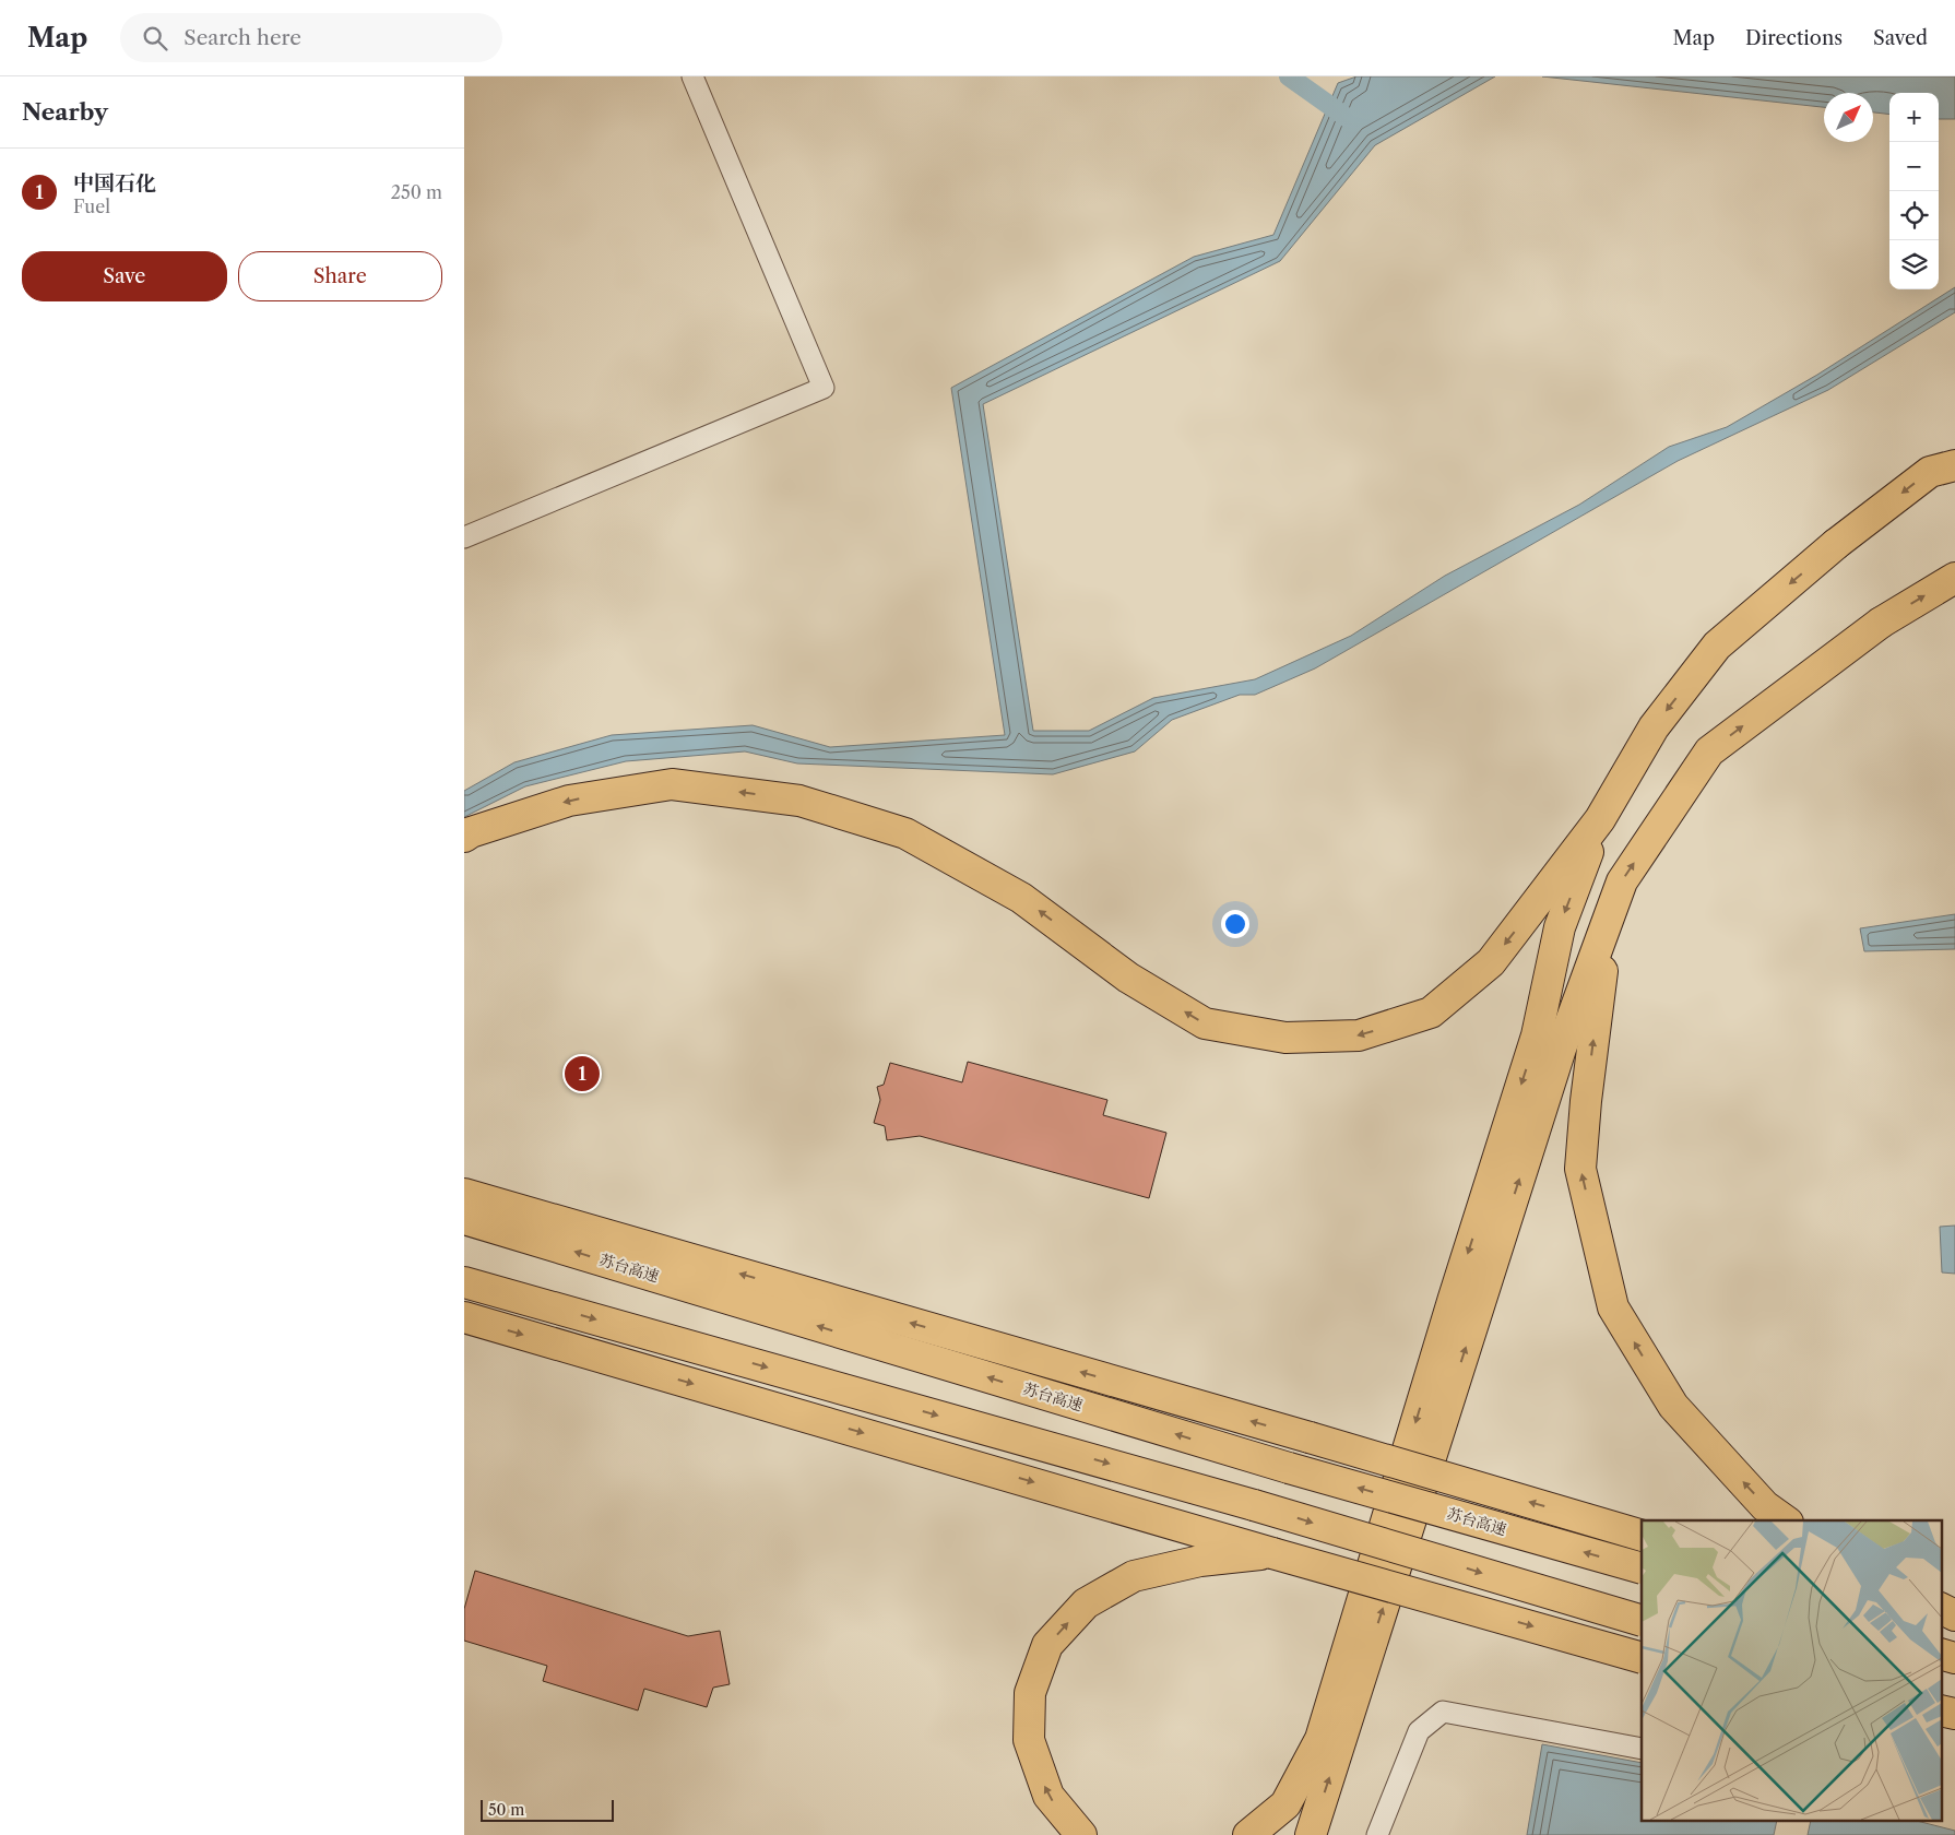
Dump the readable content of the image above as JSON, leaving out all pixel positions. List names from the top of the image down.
{
  "streets": {
    "main road": ["苏台高速"]
  },
  "scale_bar": "50 m",
  "north": "top right",
  "page": {
    "header": "Map",
    "search": "Search here",
    "nav": ["Map", "Directions", "Saved"],
    "heading": "Nearby",
    "map_buttons": ["+", "−"],
    "list": [
      {
        "mark": "1",
        "name": "中国石化",
        "note": "Fuel",
        "value": "250 m"
      }
    ],
    "buttons": ["Save", "Share"],
    "pins": "1",
    "scale": "50 m"
  }
}
